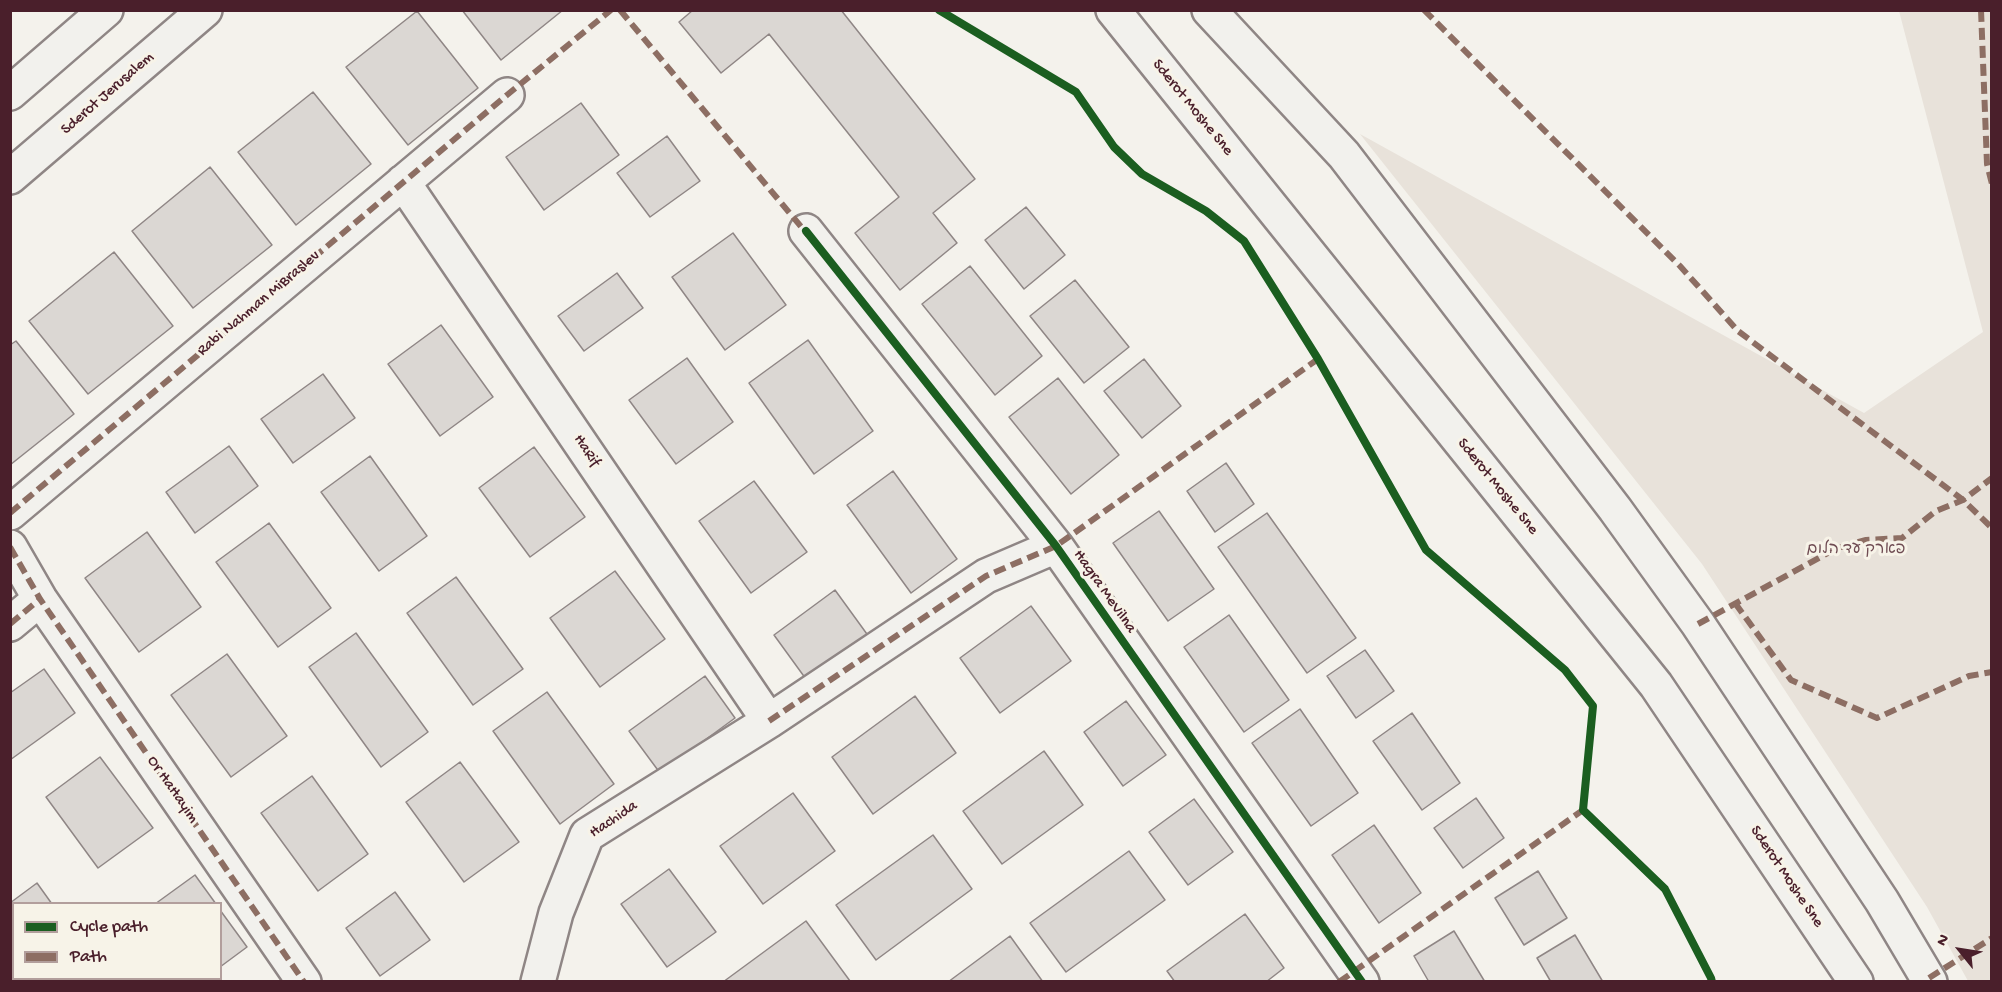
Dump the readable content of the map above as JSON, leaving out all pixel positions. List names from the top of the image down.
{
  "streets": {
    "street": [
      "Sderot Jerusalem",
      "Sderot Moshe Sne",
      "Rabi Nahman MiBraslev",
      "HaRif",
      "Hagra MeVilna",
      "Or HaHayim",
      "Hachida"
    ]
  },
  "crossings": [
    ["Rabi Nahman MiBraslev", "HaRif"],
    ["HaRif", "Hagra MeVilna"],
    ["HaRif", "Hachida"],
    ["Hagra MeVilna", "Hachida"]
  ],
  "parks": ["פארק עד הלום"],
  "legend": ["Cycle path", "Path"],
  "north": "top left"
}
